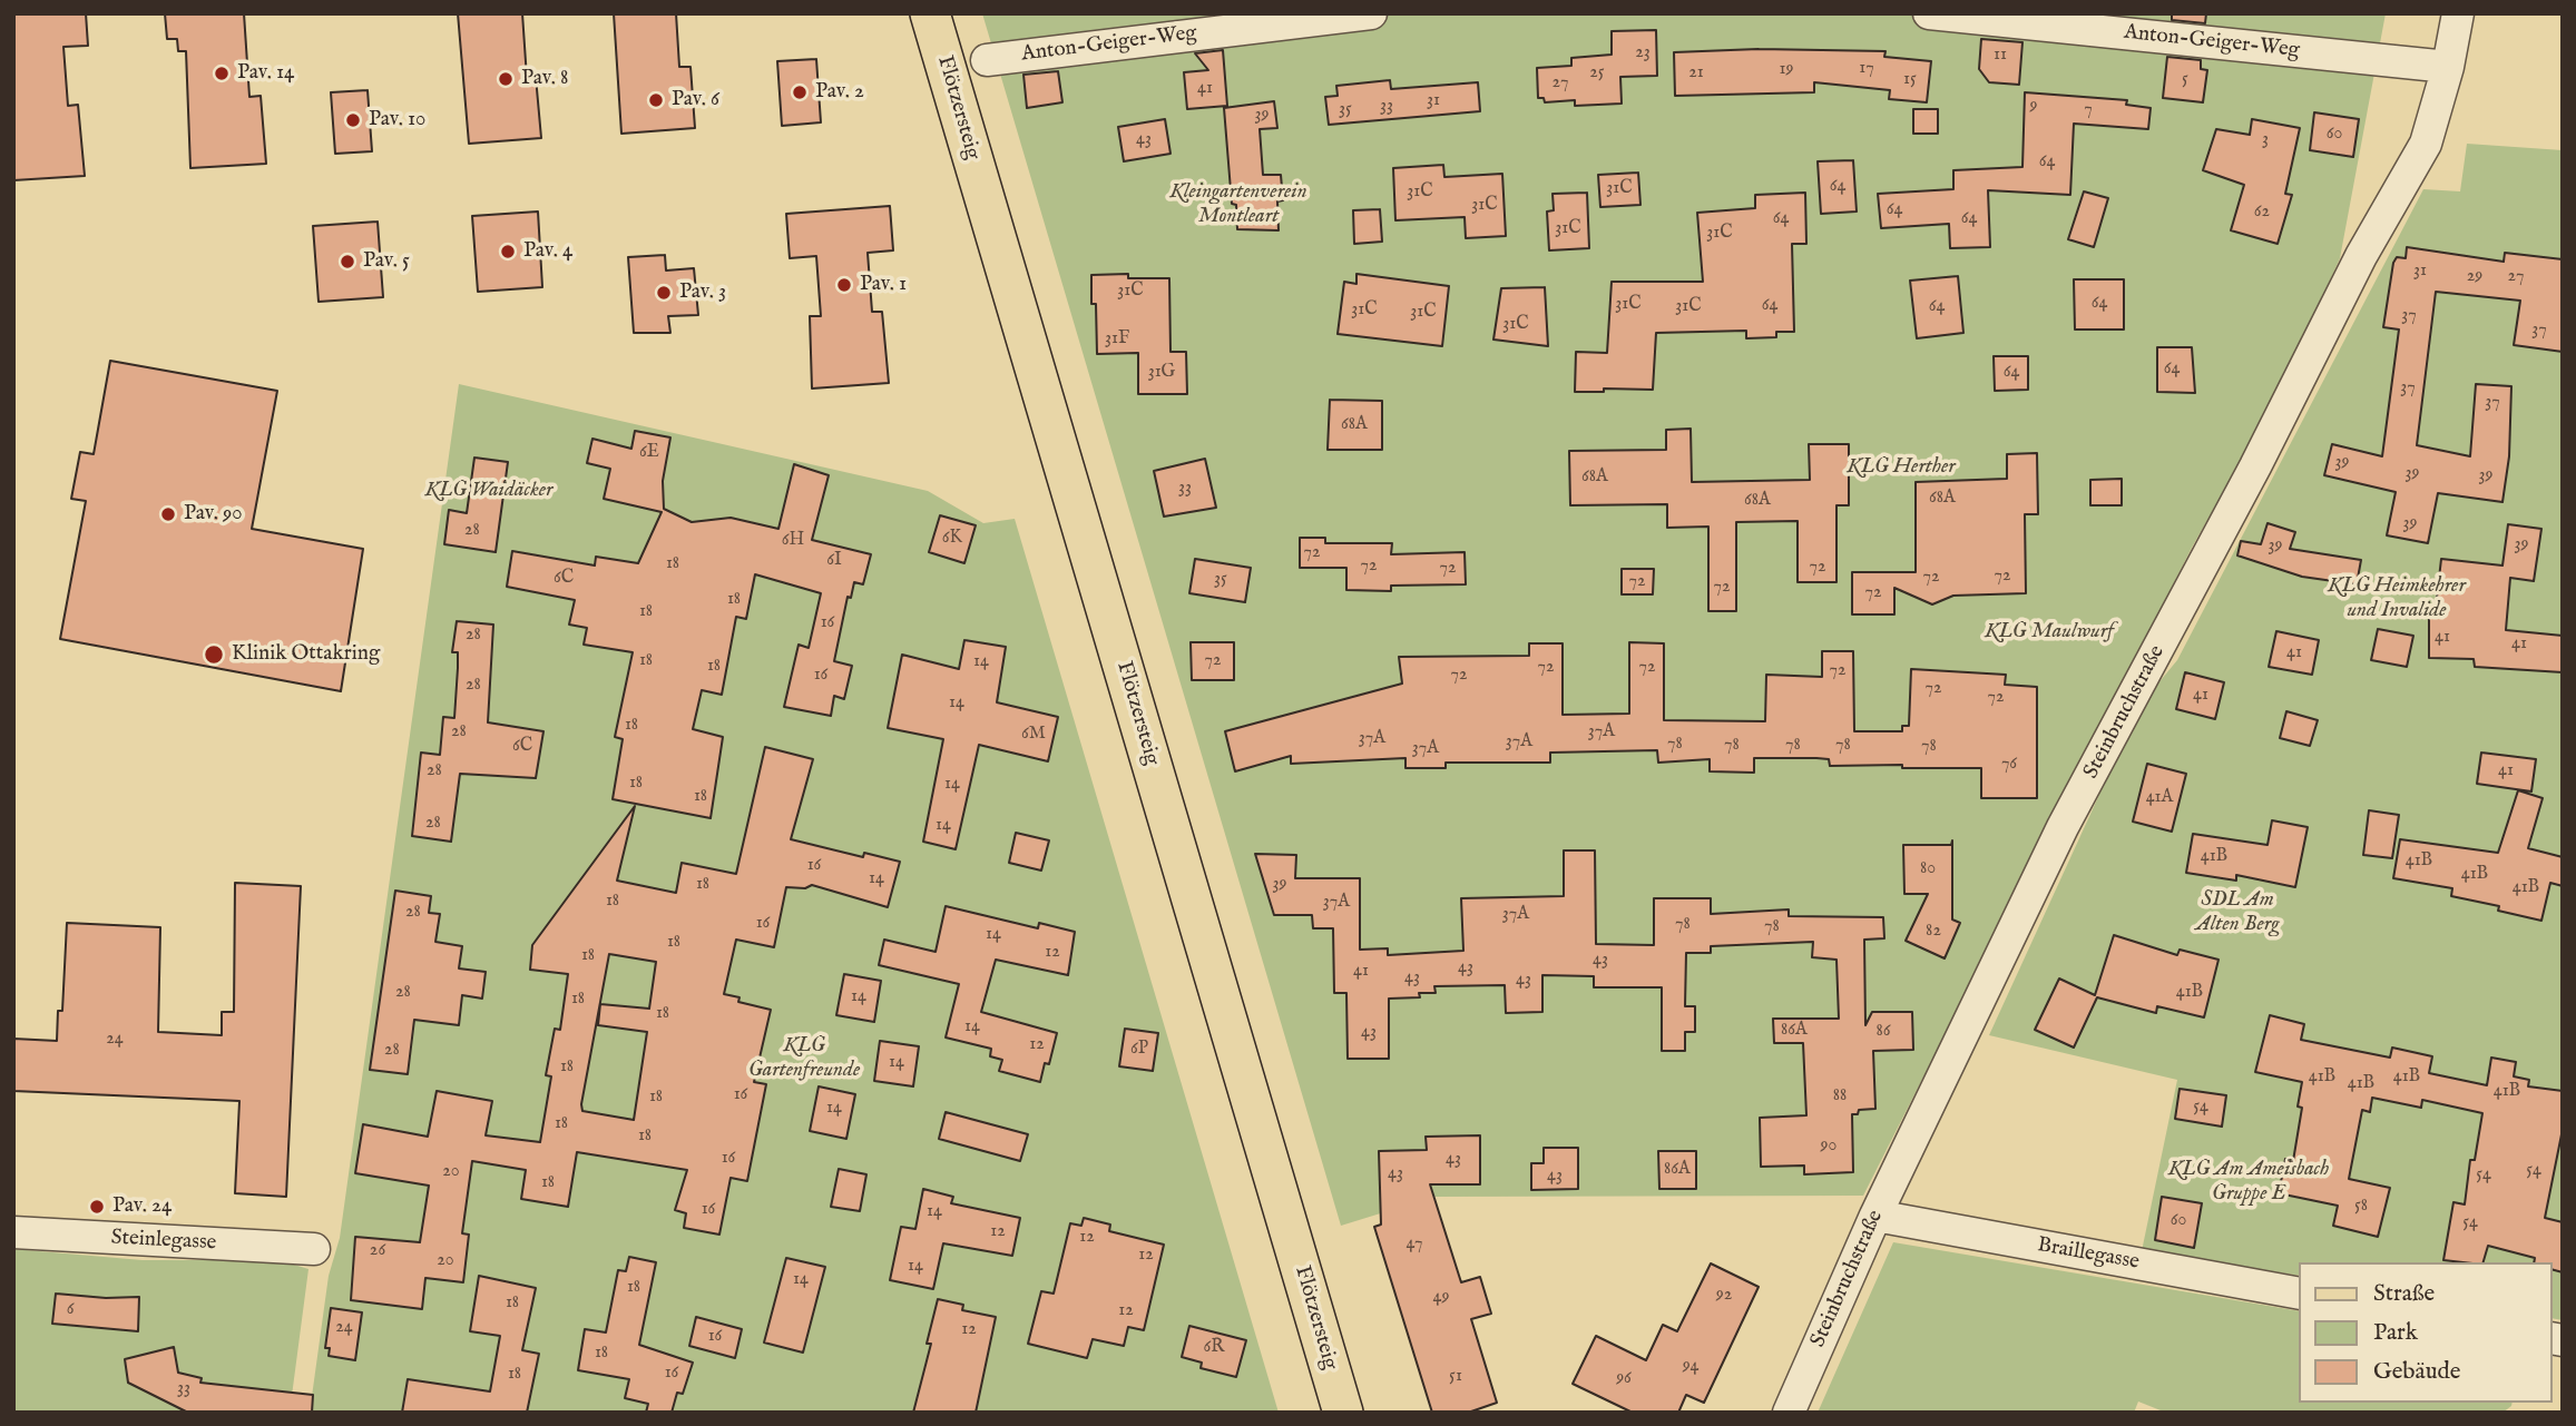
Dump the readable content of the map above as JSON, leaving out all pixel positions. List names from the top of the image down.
{
  "streets": {
    "main road": ["Flötzersteig"],
    "street": [
      "Anton-Geiger-Weg",
      "Steinbruchstraße",
      "Steinlegasse",
      "Braillegasse"
    ]
  },
  "crossings": [
    ["Anton-Geiger-Weg", "Steinbruchstraße"],
    ["Steinbruchstraße", "Braillegasse"]
  ],
  "parks": [
    "Kleingartenverein Montleart",
    "KLG Herther",
    "KLG Waidäcker",
    "KLG Heimkehrer und Invalide",
    "KLG Maulwurf",
    "SDL Am Alten Berg",
    "KLG Gartenfreunde",
    "KLG Am Ameisbach Gruppe E"
  ],
  "places": [
    "Pav. 14",
    "Pav. 8",
    "Pav. 2",
    "Pav. 6",
    "Pav. 10",
    "Pav. 4",
    "Pav. 5",
    "Pav. 1",
    "Pav. 3",
    "Pav. 90",
    "Klinik Ottakring",
    "Pav. 24"
  ],
  "house_numbers": [
    "23",
    "11",
    "17",
    "19",
    "25",
    "21",
    "15",
    "5",
    "27",
    "41",
    "31",
    "33",
    "9",
    "35",
    "7",
    "39",
    "60",
    "43",
    "3",
    "64",
    "64",
    "31C",
    "31C",
    "31C",
    "64",
    "62",
    "64",
    "64",
    "31C",
    "31C",
    "31",
    "29",
    "27",
    "31C",
    "64",
    "31C",
    "64",
    "31C",
    "64",
    "31C",
    "31C",
    "37",
    "31C",
    "37",
    "31F",
    "64",
    "31G",
    "64",
    "37",
    "37",
    "68A",
    "6E",
    "39",
    "39",
    "39",
    "68A",
    "33",
    "68A",
    "68A",
    "39",
    "28",
    "6K",
    "6H",
    "39",
    "39",
    "72",
    "6I",
    "18",
    "72",
    "72",
    "72",
    "72",
    "72",
    "6C",
    "35",
    "72",
    "72",
    "72",
    "18",
    "18",
    "16",
    "28",
    "41",
    "41",
    "41",
    "18",
    "72",
    "14",
    "18",
    "72",
    "72",
    "72",
    "16",
    "72",
    "28",
    "72",
    "41",
    "72",
    "14",
    "18",
    "28",
    "37A",
    "6M",
    "37A",
    "37A",
    "78",
    "78",
    "78",
    "78",
    "6C",
    "78",
    "37A",
    "76",
    "28",
    "41",
    "18",
    "14",
    "18",
    "41A",
    "28",
    "14",
    "41B",
    "41B",
    "16",
    "80",
    "41B",
    "14",
    "18",
    "39",
    "41B",
    "18",
    "37A",
    "28",
    "37A",
    "16",
    "78",
    "78",
    "82",
    "14",
    "18",
    "12",
    "18",
    "43",
    "43",
    "41",
    "43",
    "43",
    "28",
    "41B",
    "14",
    "18",
    "18",
    "14",
    "86A",
    "86",
    "43",
    "24",
    "12",
    "6P",
    "28",
    "14",
    "18",
    "41B",
    "41B",
    "41B",
    "41B",
    "16",
    "88",
    "18",
    "54",
    "14",
    "18",
    "18",
    "90",
    "16",
    "43",
    "86A",
    "54",
    "20",
    "43",
    "54",
    "43",
    "18",
    "58",
    "16",
    "14",
    "60",
    "54",
    "12",
    "12",
    "47",
    "26",
    "12",
    "20",
    "14",
    "14",
    "18",
    "92",
    "49",
    "18",
    "6",
    "12",
    "24",
    "12",
    "16",
    "6R",
    "18",
    "94",
    "16",
    "18",
    "51",
    "96",
    "33"
  ],
  "legend": ["Straße", "Park", "Gebäude"]
}
